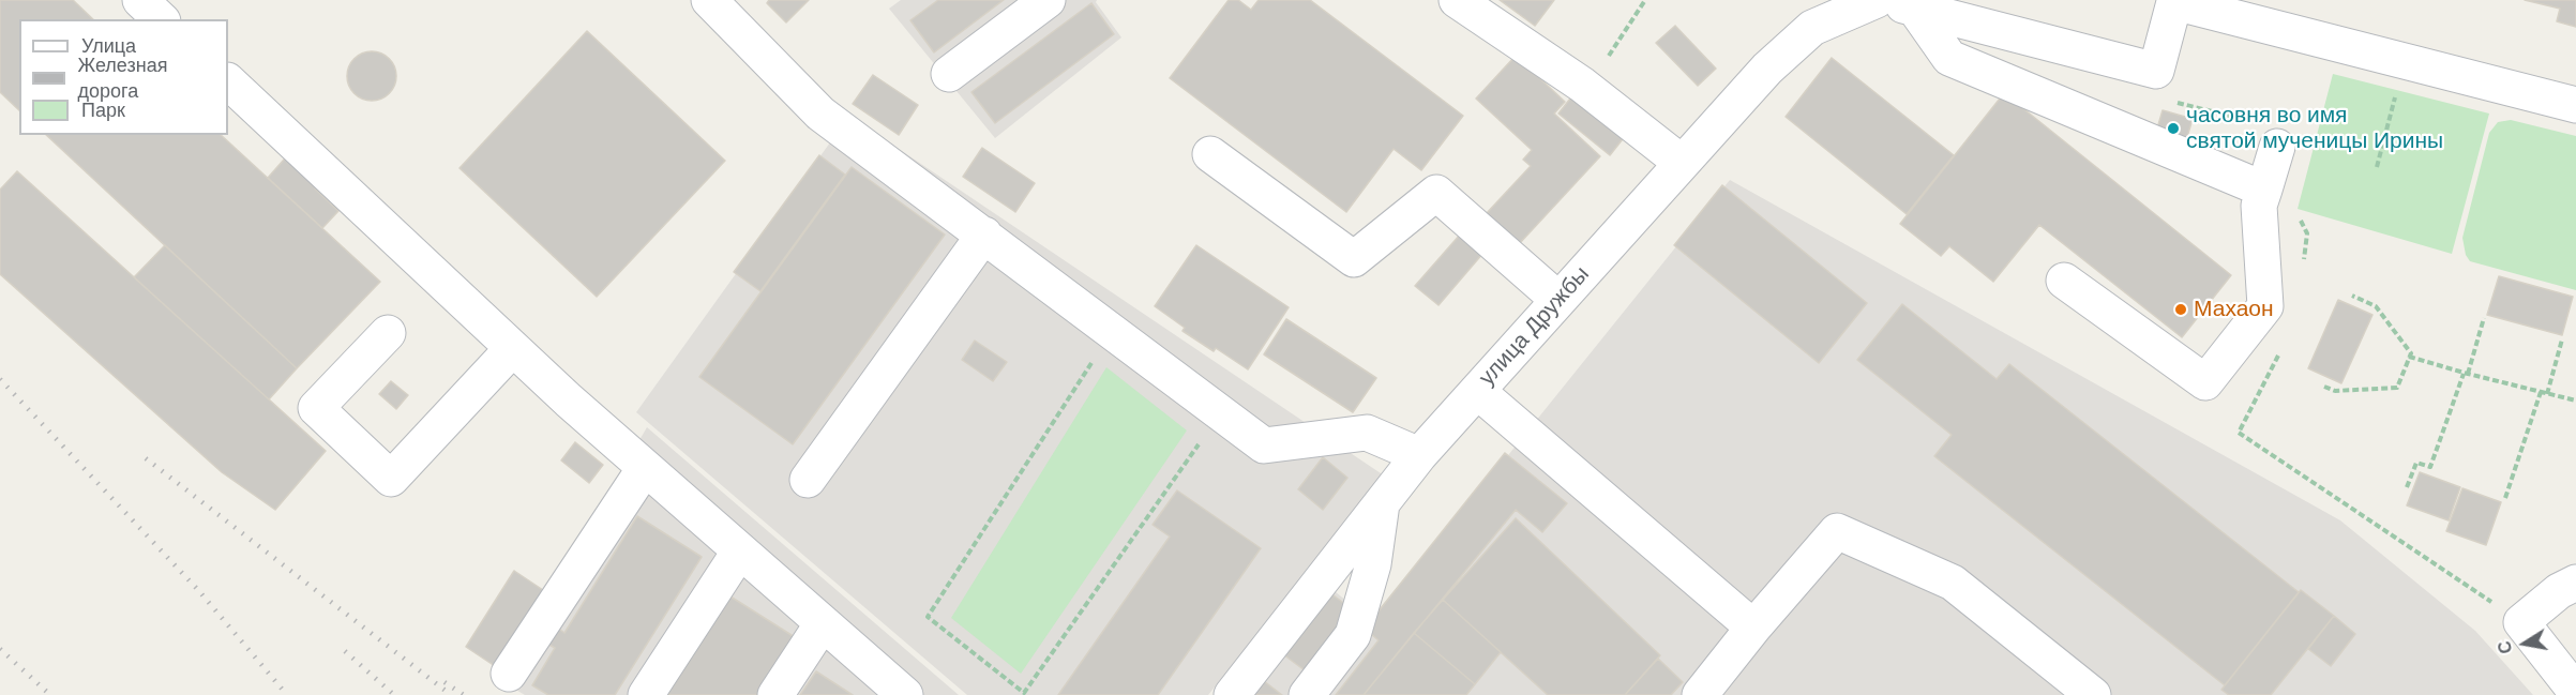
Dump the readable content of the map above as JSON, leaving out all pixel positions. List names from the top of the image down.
{
  "streets": {
    "street": ["улица Дружбы"]
  },
  "places": ["часовня во имя святой мученицы Ирины", "Махаон"],
  "legend": ["Улица", "Железная дорога", "Парк"],
  "north": "left"
}
